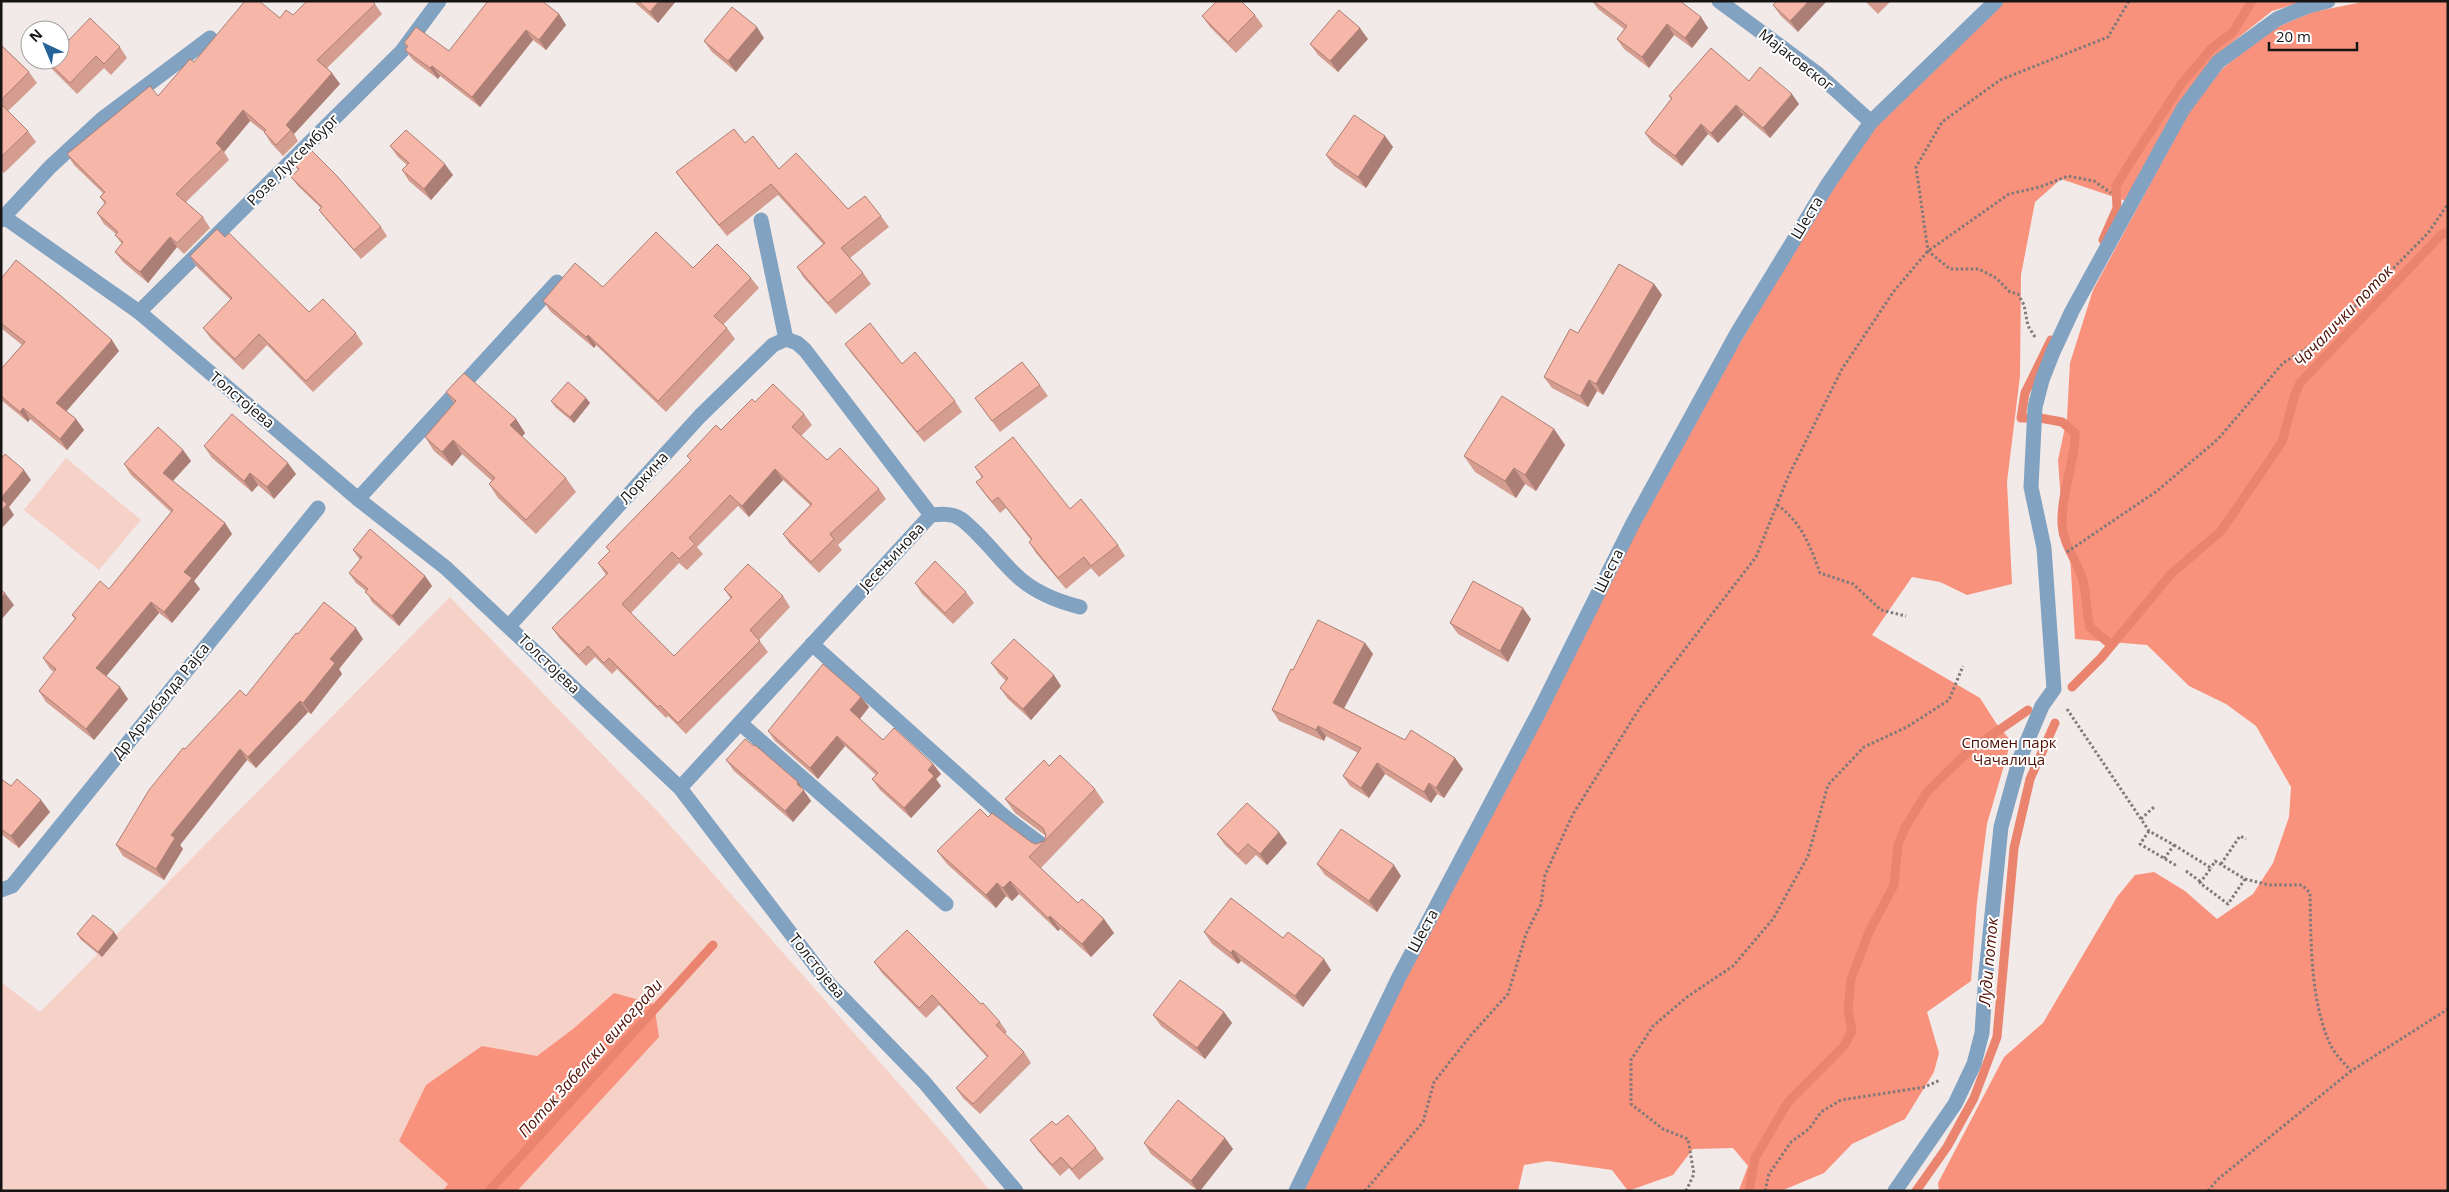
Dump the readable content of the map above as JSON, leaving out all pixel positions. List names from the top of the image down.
{
  "streets": {
    "street": [
      "Мајаковског",
      "Розе Луксембург",
      "Шеста",
      "Толстојева",
      "Лоркина",
      "Јесењинова",
      "Др Арчибалда Рајса"
    ]
  },
  "crossings": [
    ["Мајаковског", "Шеста"],
    ["Розе Луксембург", "Толстојева"],
    ["Толстојева", "Лоркина"],
    ["Толстојева", "Јесењинова"]
  ],
  "water": ["Чачалички поток", "Луди поток", "Поток Забелски виногради"],
  "parks": ["Спомен парк Чачалица"],
  "scale_bar": "20 m",
  "north": "top left"
}
